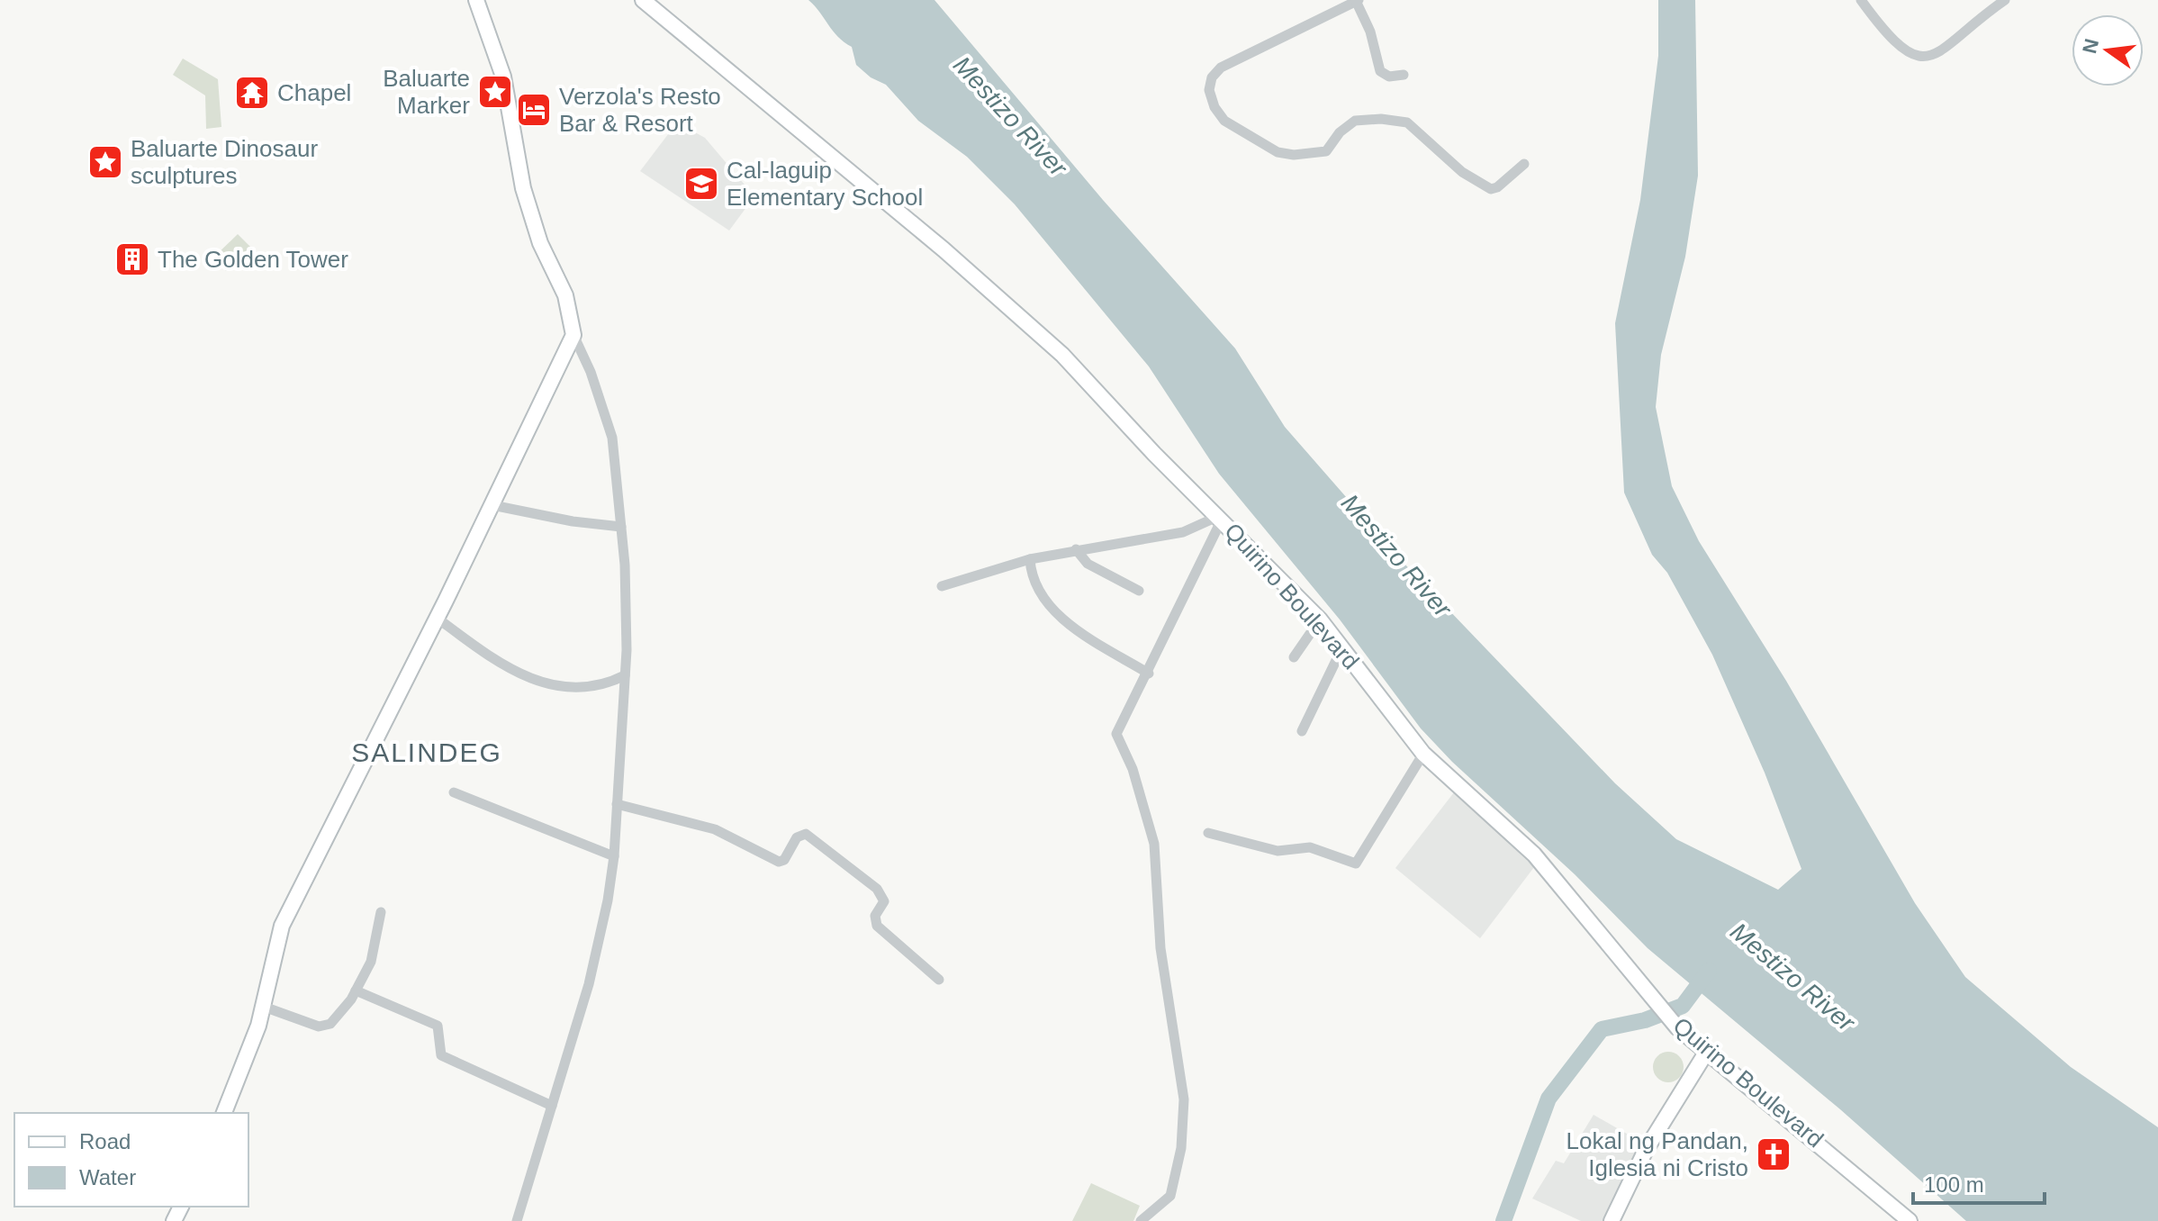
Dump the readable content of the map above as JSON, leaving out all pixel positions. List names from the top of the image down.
{
  "streets": {
    "street": ["Quirino Boulevard"]
  },
  "districts": ["SALINDEG"],
  "water": ["Mestizo River"],
  "places": {
    "place": ["Baluarte Marker", "Baluarte Dinosaur sculptures"],
    "temple": ["Chapel"],
    "hotel": ["Verzola's Resto Bar & Resort"],
    "school or university": ["Cal-laguip Elementary School"],
    "building": ["The Golden Tower"],
    "church": ["Lokal ng Pandan, Iglesia ni Cristo"]
  },
  "legend": ["Road", "Water"],
  "scale_bar": "100 m",
  "north": "left"
}
